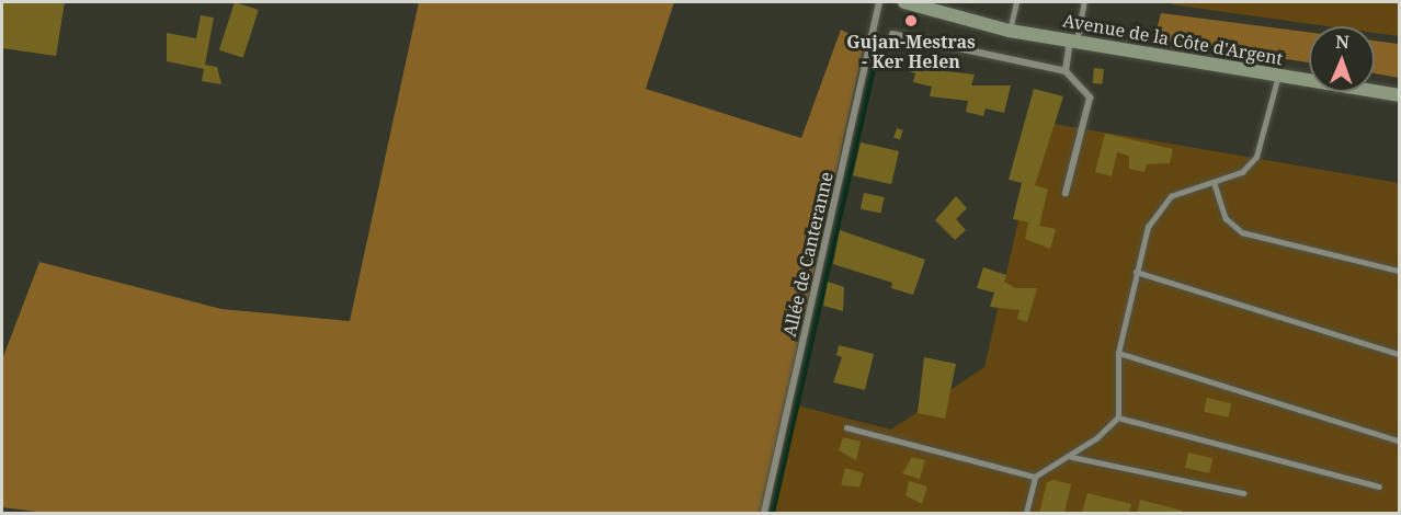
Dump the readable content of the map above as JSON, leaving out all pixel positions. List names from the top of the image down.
{
  "streets": {
    "main road": ["Avenue de la Côte d'Argent"],
    "street": ["Allée de Canteranne"]
  },
  "places": ["Gujan-Mestras - Ker Helen"],
  "north": "top"
}
